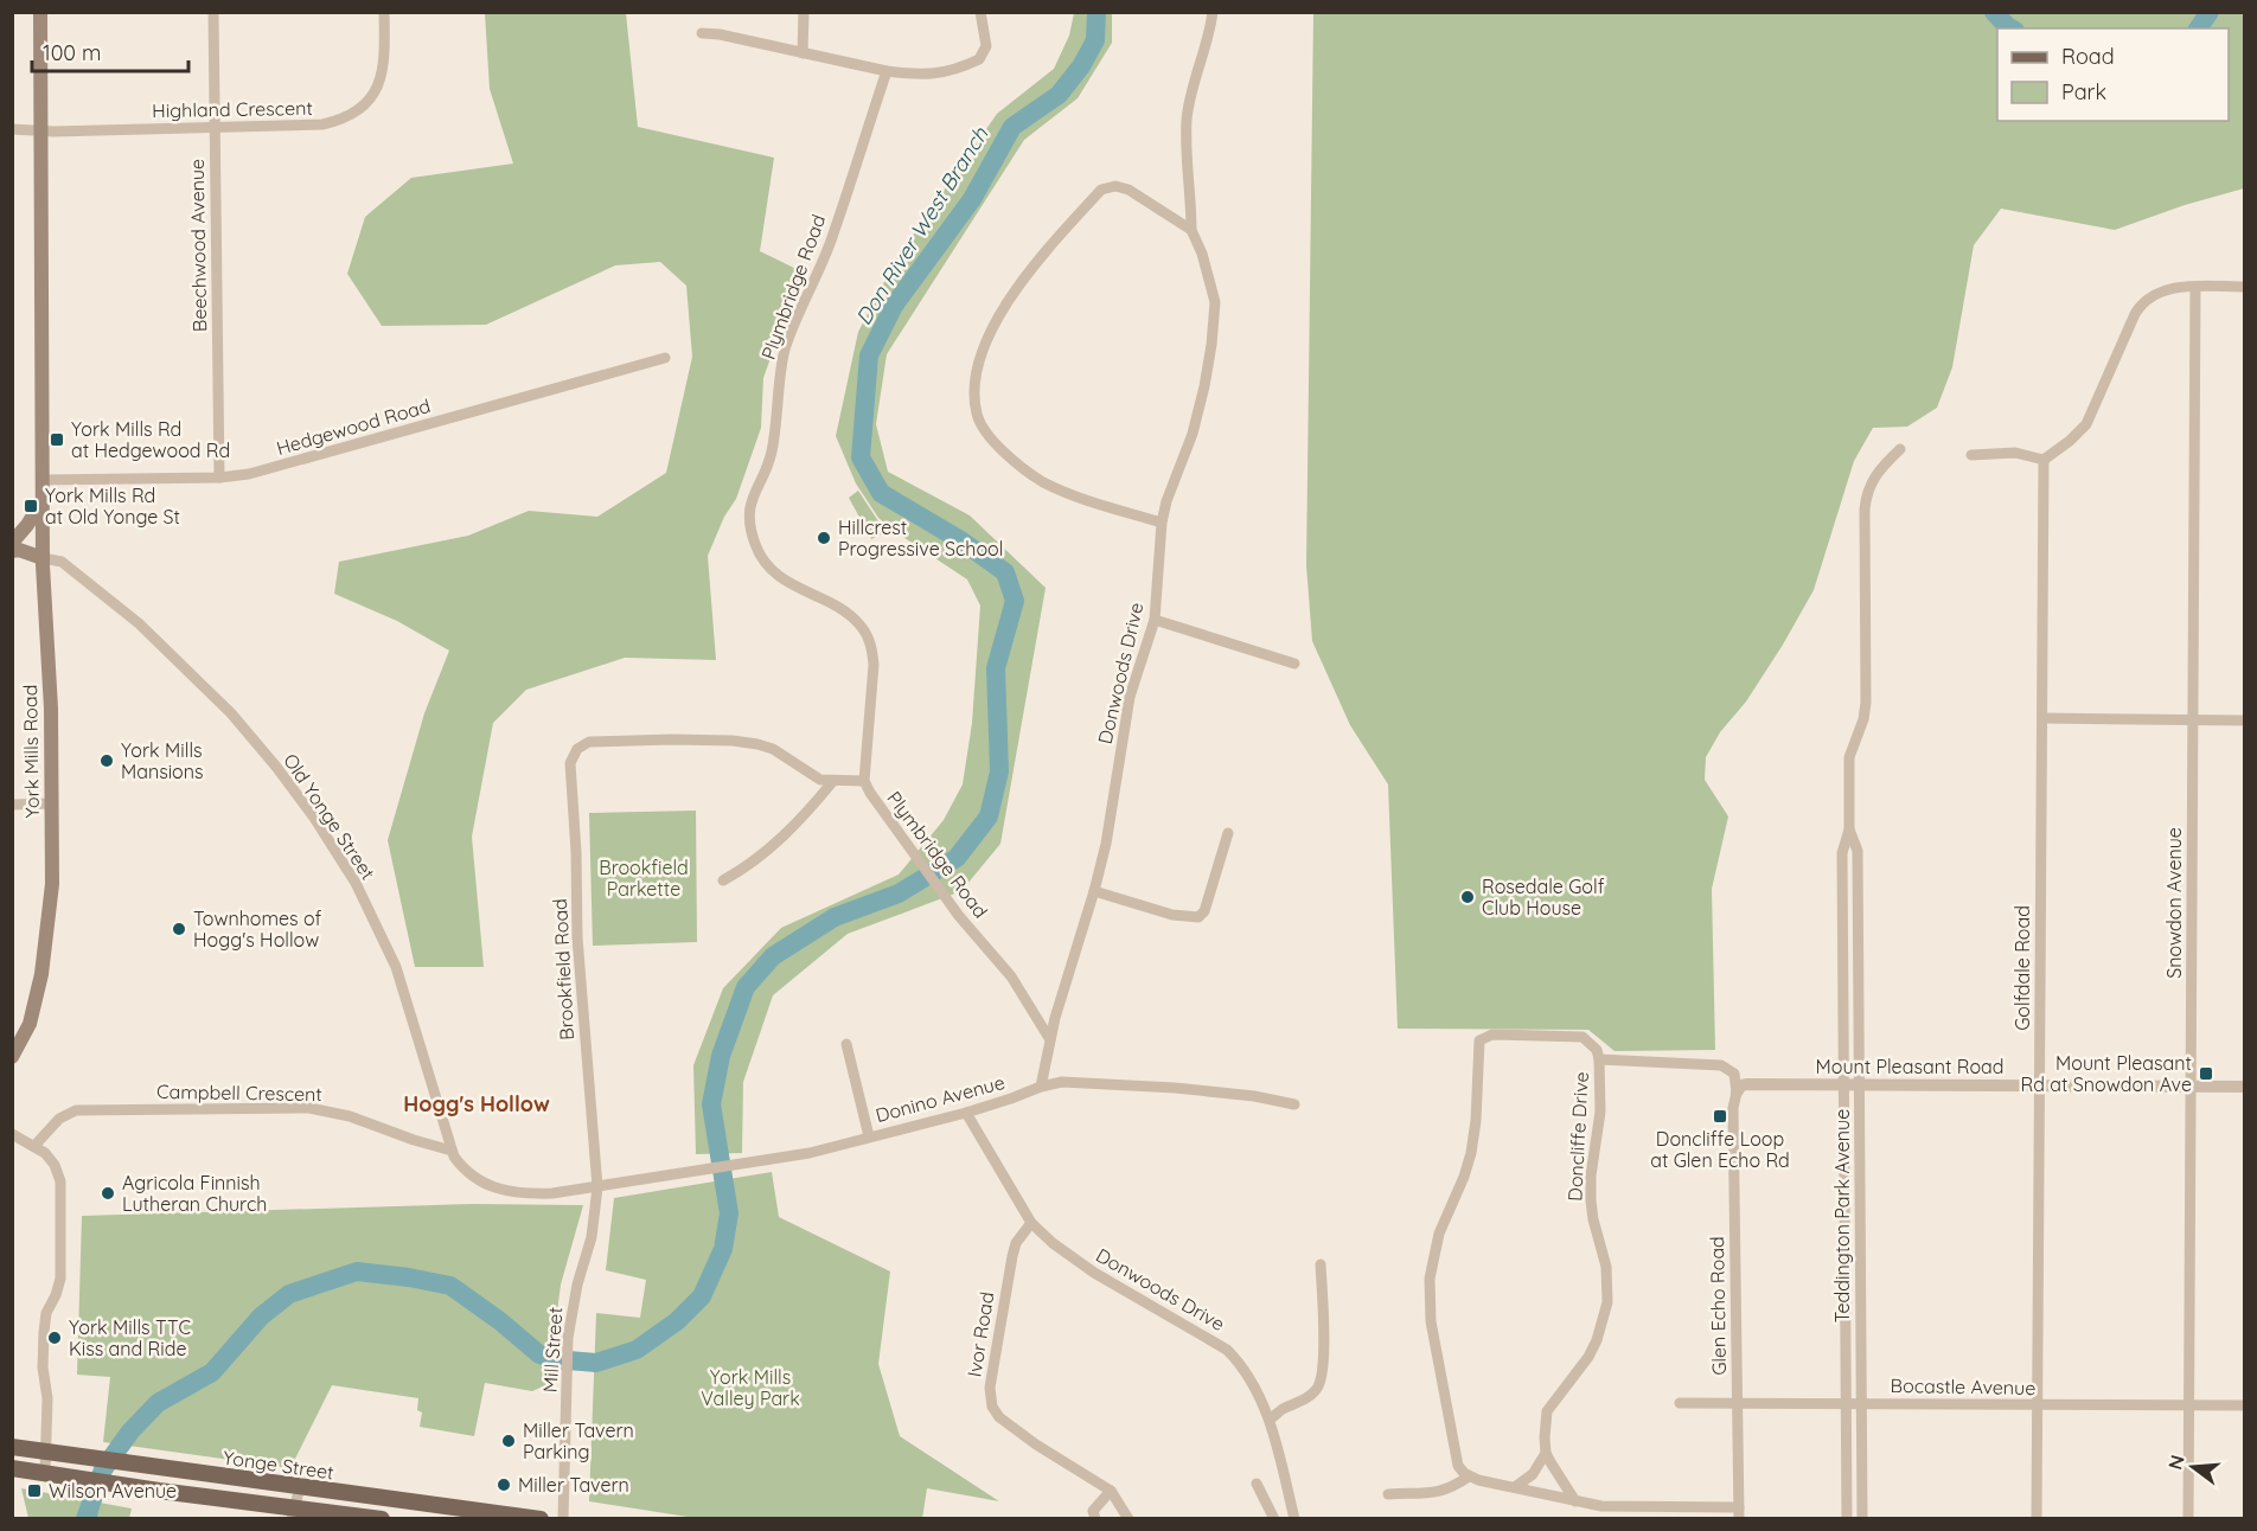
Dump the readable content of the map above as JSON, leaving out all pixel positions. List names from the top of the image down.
{
  "streets": {
    "main road": ["York Mills Road", "Yonge Street"],
    "street": [
      "Highland Crescent",
      "Beechwood Avenue",
      "Plymbridge Road",
      "Hedgewood Road",
      "Donwoods Drive",
      "Old Yonge Street",
      "Snowdon Avenue",
      "Golfdale Road",
      "Brookfield Road",
      "Mount Pleasant Road",
      "Campbell Crescent",
      "Donino Avenue",
      "Doncliffe Drive",
      "Teddington Park Avenue",
      "Glen Echo Road",
      "Ivor Road",
      "Mill Street",
      "Bocastle Avenue"
    ]
  },
  "crossings": [
    ["Highland Crescent", "Beechwood Avenue"],
    ["Highland Crescent", "York Mills Road"],
    ["Beechwood Avenue", "Hedgewood Road"],
    ["Plymbridge Road", "Donwoods Drive"],
    ["Hedgewood Road", "York Mills Road"],
    ["Donwoods Drive", "Donino Avenue"],
    ["Donwoods Drive", "Ivor Road"],
    ["York Mills Road", "Old Yonge Street"],
    ["Old Yonge Street", "Brookfield Road"],
    ["Old Yonge Street", "Campbell Crescent"],
    ["Old Yonge Street", "Donino Avenue"],
    ["Old Yonge Street", "Mill Street"],
    ["Snowdon Avenue", "Mount Pleasant Road"],
    ["Snowdon Avenue", "Bocastle Avenue"],
    ["Golfdale Road", "Mount Pleasant Road"],
    ["Golfdale Road", "Bocastle Avenue"],
    ["Brookfield Road", "Donino Avenue"],
    ["Brookfield Road", "Mill Street"],
    ["Mount Pleasant Road", "Teddington Park Avenue"],
    ["Mount Pleasant Road", "Glen Echo Road"],
    ["Donino Avenue", "Mill Street"],
    ["Teddington Park Avenue", "Bocastle Avenue"],
    ["Glen Echo Road", "Bocastle Avenue"]
  ],
  "districts": ["Hogg's Hollow"],
  "water": ["Don River West Branch"],
  "parks": ["Brookfield Parkette", "York Mills Valley Park"],
  "places": {
    "transit": [
      "York Mills Rd at Hedgewood Rd",
      "York Mills Rd at Old Yonge St",
      "Mount Pleasant Rd at Snowdon Ave",
      "Doncliffe Loop at Glen Echo Rd",
      "Wilson Avenue"
    ],
    "other": [
      "Hillcrest Progressive School",
      "York Mills Mansions",
      "Rosedale Golf Club House",
      "Townhomes of Hogg's Hollow",
      "Agricola Finnish Lutheran Church",
      "York Mills TTC Kiss and Ride",
      "Miller Tavern Parking",
      "Miller Tavern"
    ]
  },
  "legend": ["Road", "Park"],
  "scale_bar": "100 m",
  "north": "left"
}
